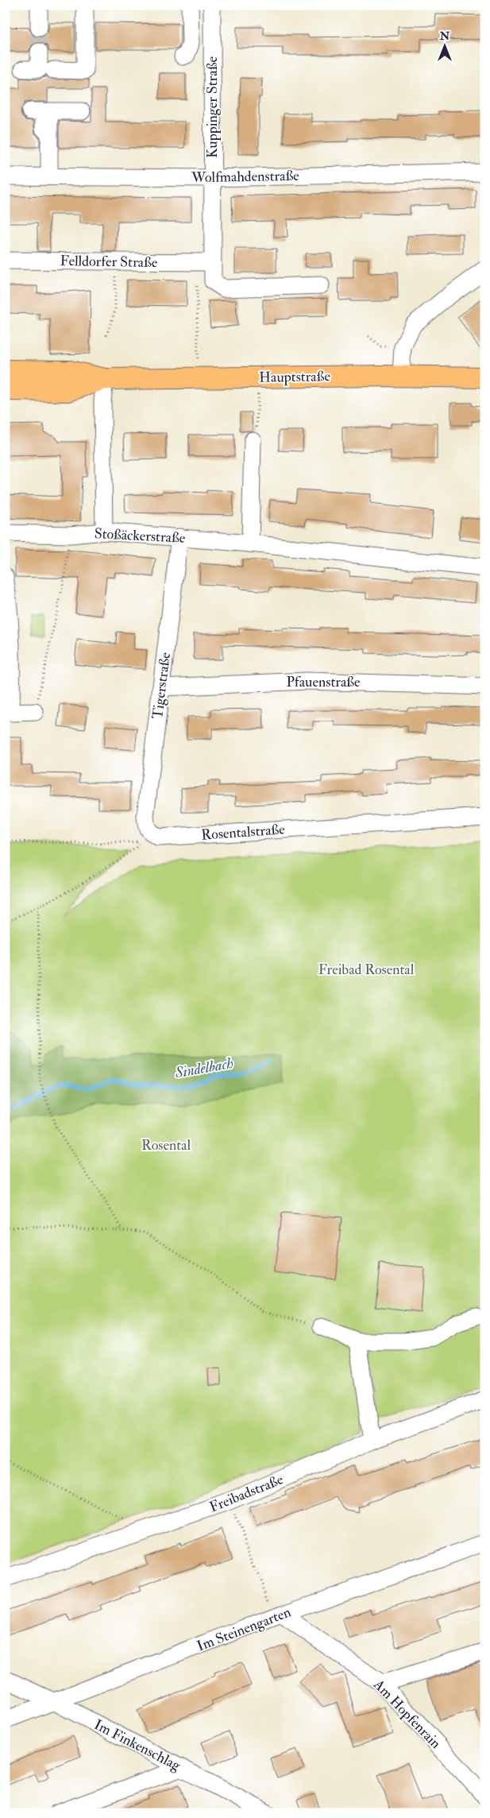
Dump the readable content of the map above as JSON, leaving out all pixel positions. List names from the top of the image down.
{
  "streets": {
    "main road": ["Hauptstraße"],
    "street": [
      "Kuppinger Straße",
      "Wolfmahdenstraße",
      "Felldorfer Straße",
      "Stoßäckerstraße",
      "Pfauenstraße",
      "Tigerstraße",
      "Rosentalstraße",
      "Freibadstraße",
      "Im Steinengarten",
      "Am Hopfenrain",
      "Im Finkenschlag"
    ]
  },
  "crossings": [
    ["Kuppinger Straße", "Wolfmahdenstraße"],
    ["Kuppinger Straße", "Felldorfer Straße"],
    ["Stoßäckerstraße", "Tigerstraße"],
    ["Pfauenstraße", "Tigerstraße"],
    ["Tigerstraße", "Rosentalstraße"],
    ["Im Steinengarten", "Am Hopfenrain"],
    ["Im Steinengarten", "Im Finkenschlag"]
  ],
  "water": ["Sindelbach"],
  "parks": ["Freibad Rosental", "Rosental"],
  "north": "top"
}
